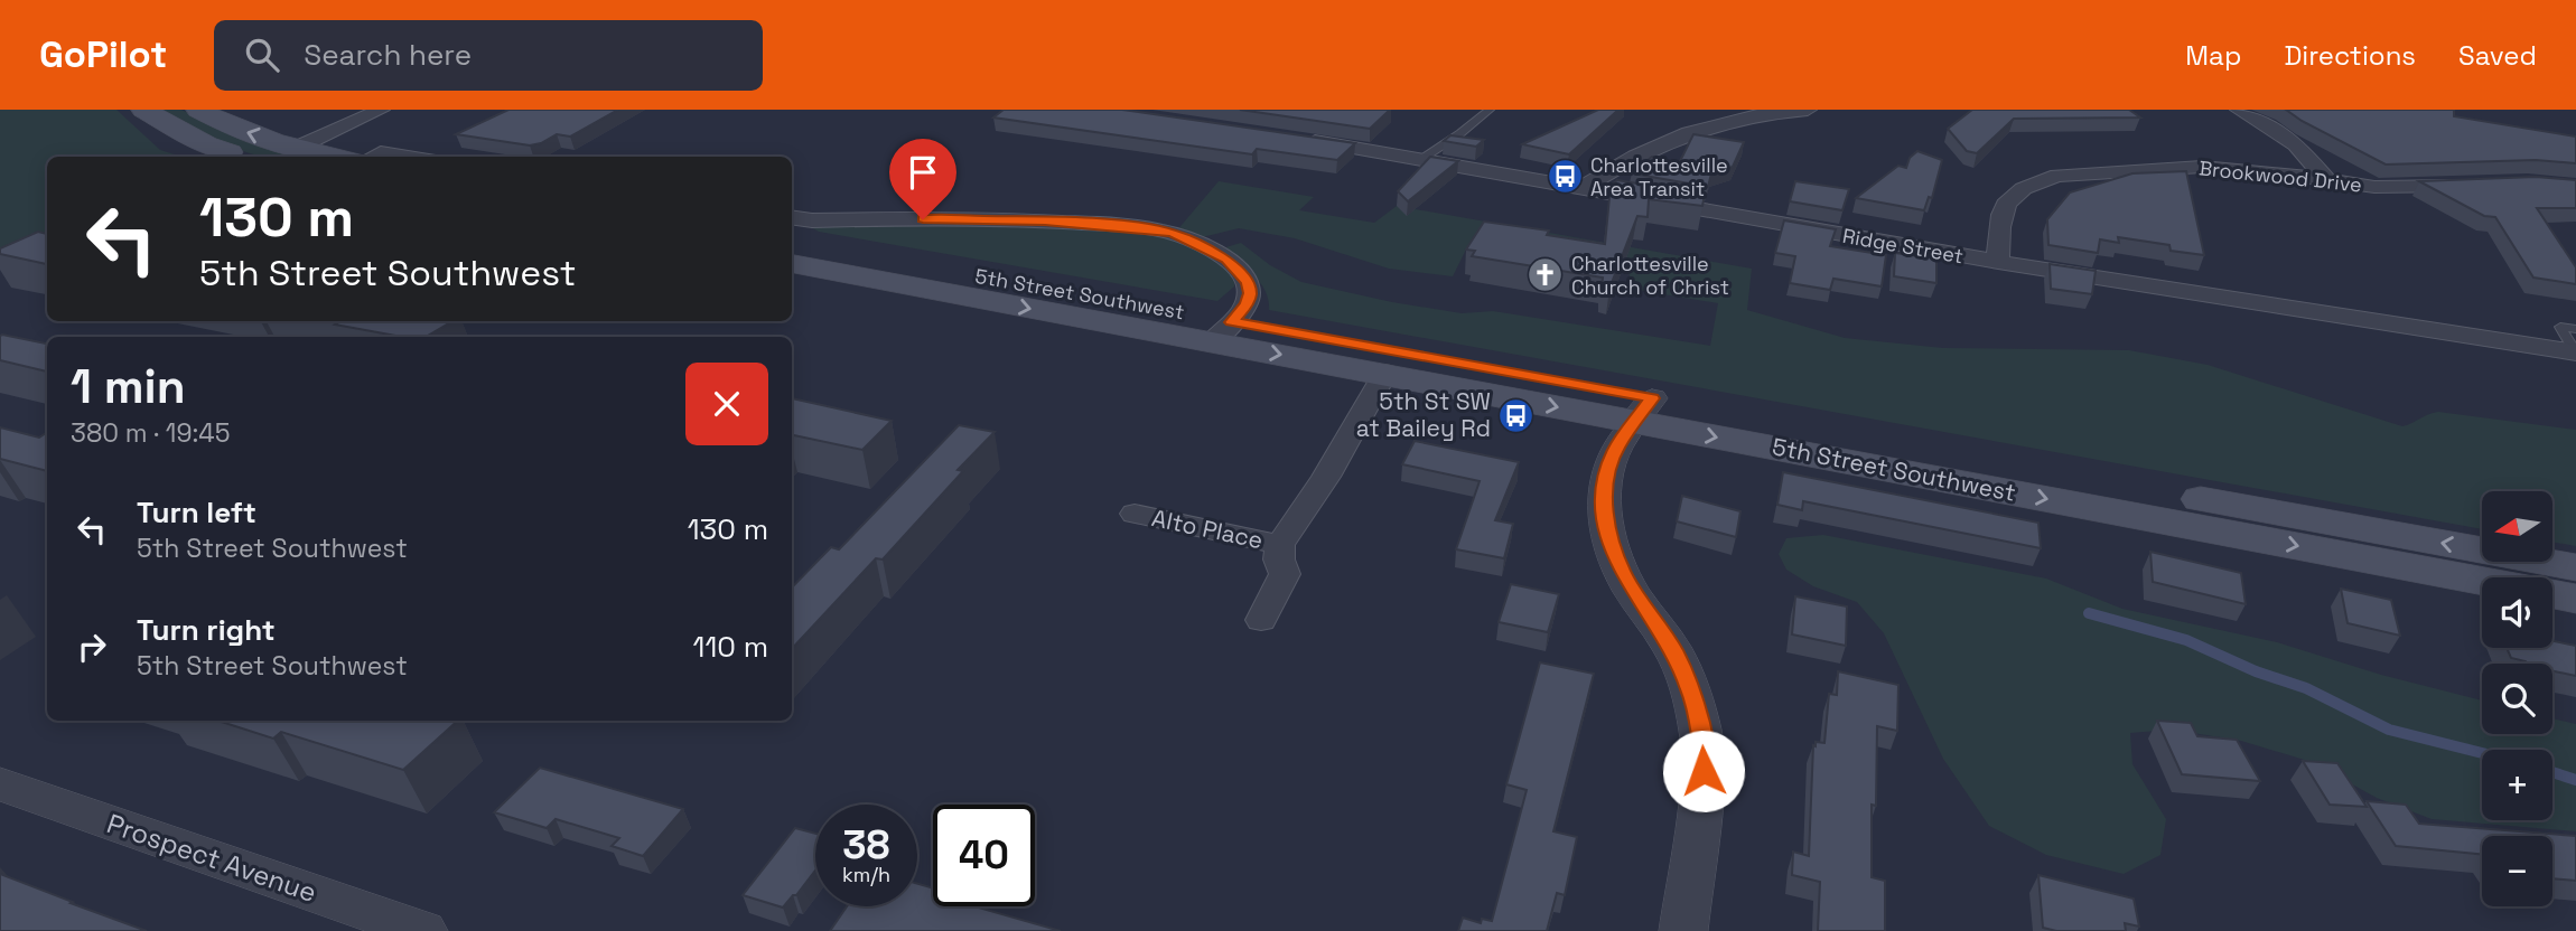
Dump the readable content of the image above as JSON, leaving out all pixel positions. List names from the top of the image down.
{
  "streets": {
    "main road": ["5th Street Southwest"],
    "street": [
      "Brookwood Drive",
      "Ridge Street",
      "Alto Place",
      "Prospect Avenue"
    ]
  },
  "crossings": [
    ["Brookwood Drive", "Ridge Street"]
  ],
  "places": {
    "bus stop": ["Charlottesville Area Transit", "5th St SW at Bailey Rd"],
    "church": ["Charlottesville Church of Christ"]
  },
  "north": "left",
  "page": {
    "header": "GoPilot",
    "search": "Search here",
    "nav": ["Map", "Directions", "Saved"],
    "turn": ["130 m", "5th Street Southwest"],
    "heading": ["1 min", "380 m · 19:45"],
    "list": [
      {
        "name": "Turn left",
        "note": "5th Street Southwest",
        "value": "130 m"
      },
      {
        "name": "Turn right",
        "note": "5th Street Southwest",
        "value": "110 m"
      }
    ],
    "map_buttons": ["+", "−"],
    "speed": "38 km/h",
    "limit": "40"
  }
}
